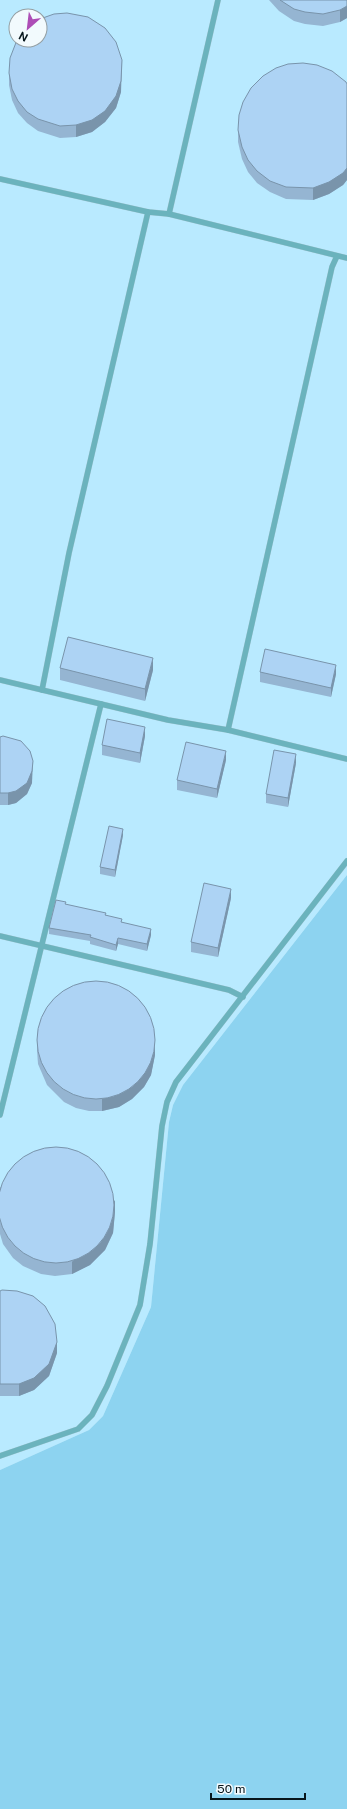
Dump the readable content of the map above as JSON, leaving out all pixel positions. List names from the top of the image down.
{
  "scale_bar": "50 m",
  "north": "bottom left"
}
